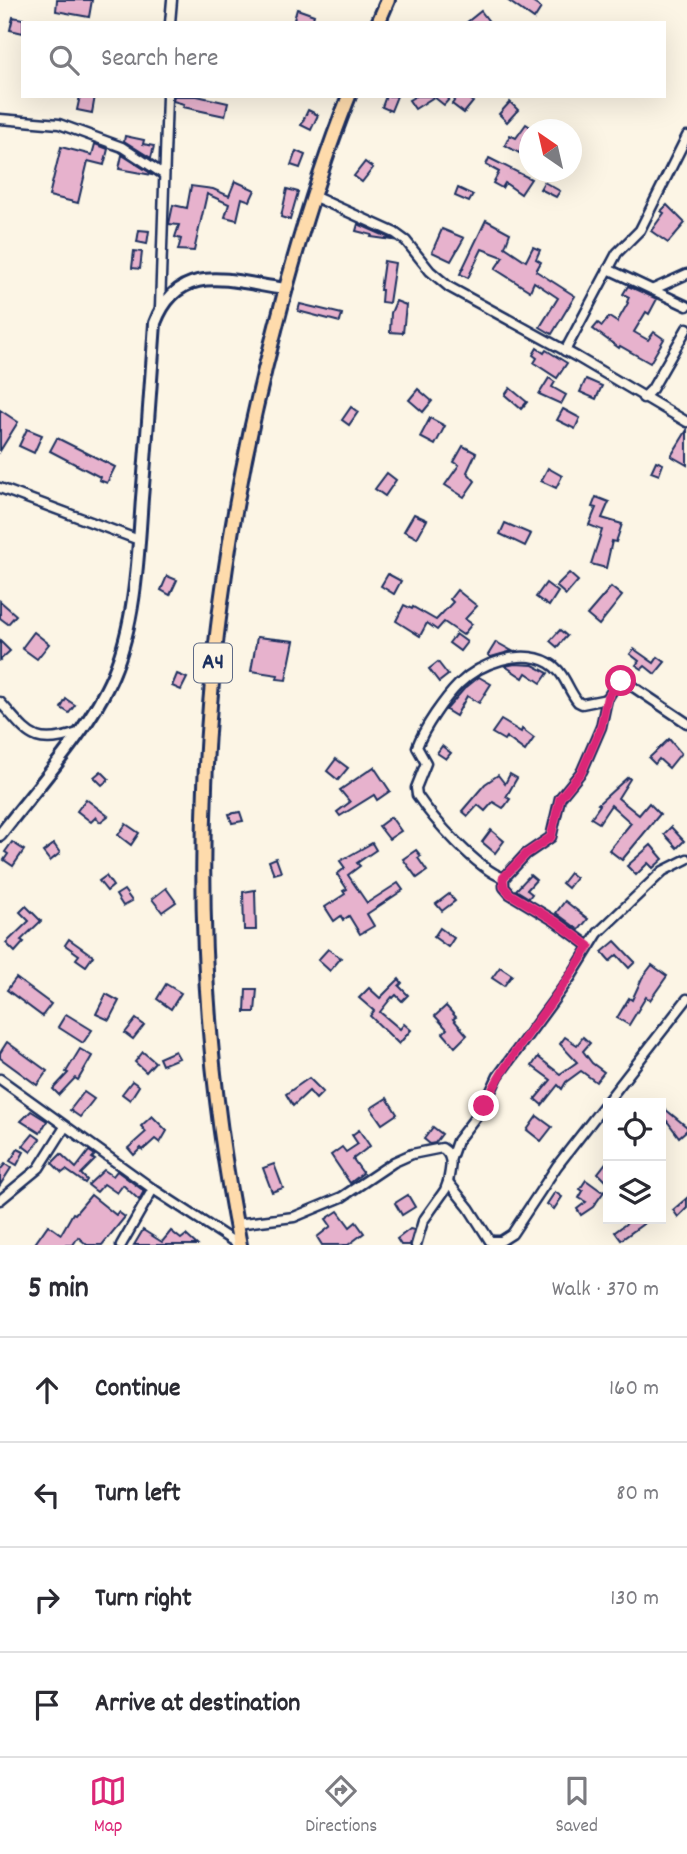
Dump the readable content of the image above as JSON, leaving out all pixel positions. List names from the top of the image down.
{
  "streets": {
    "highway": ["A4"]
  },
  "north": "top left",
  "page": {
    "search": "Search here",
    "heading": ["5 min", "Walk · 370 m"],
    "list": [
      ["Continue", "160 m"],
      ["Turn left", "80 m"],
      ["Turn right", "130 m"],
      "Arrive at destination"
    ],
    "nav": ["Map", "Directions", "Saved"]
  }
}
